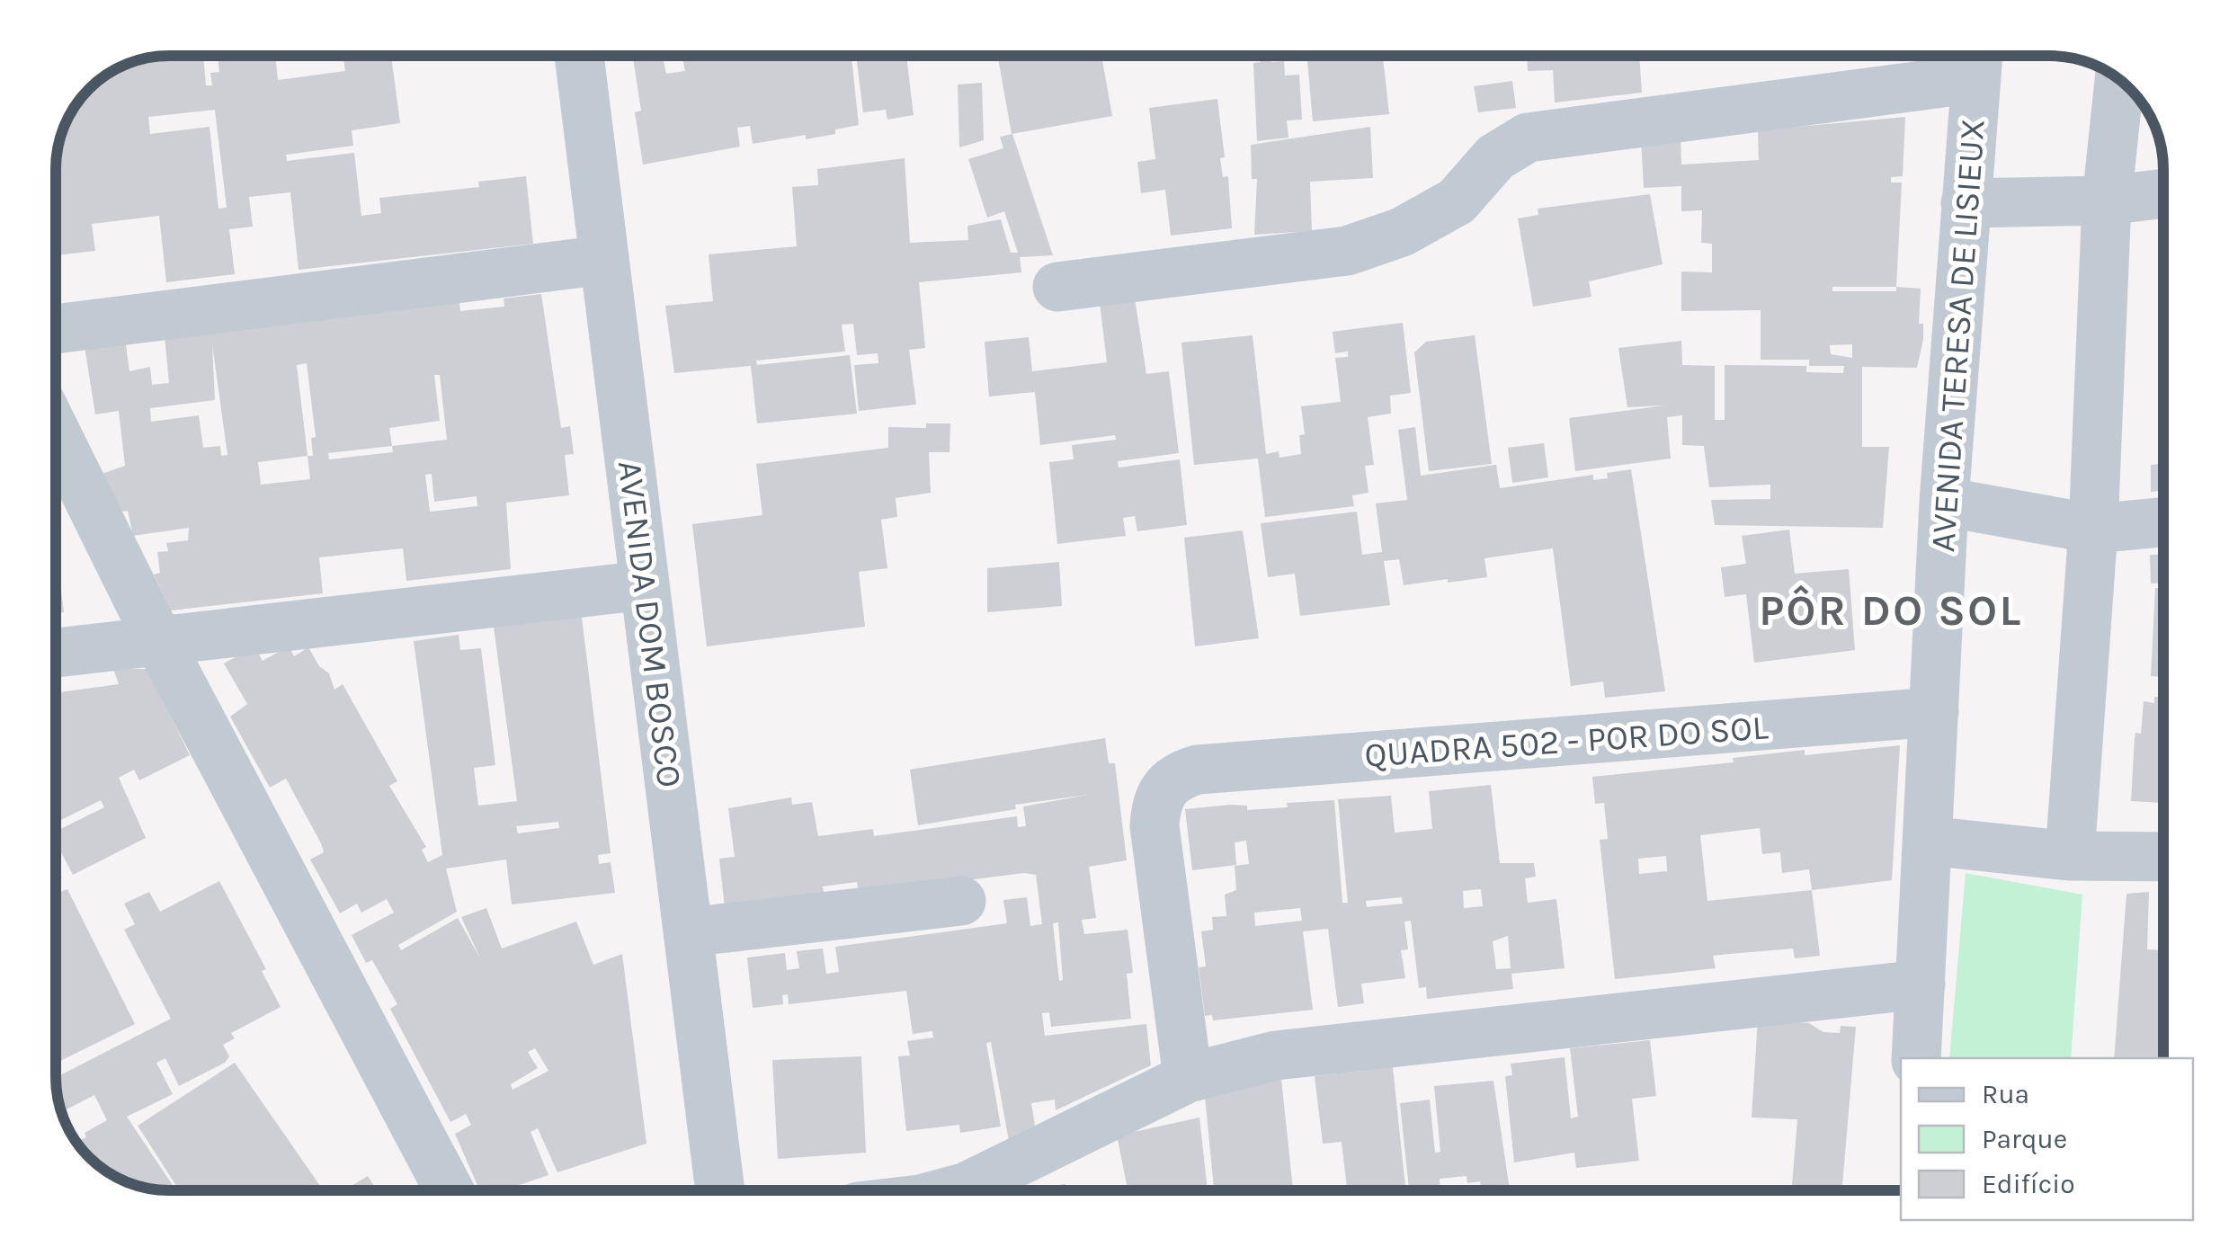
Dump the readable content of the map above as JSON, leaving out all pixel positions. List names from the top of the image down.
{
  "streets": {
    "street": ["AVENIDA TERESA DE LISIEUX", "AVENIDA DOM BOSCO", "QUADRA 502 - POR DO SOL"]
  },
  "crossings": [
    ["AVENIDA TERESA DE LISIEUX", "QUADRA 502 - POR DO SOL"]
  ],
  "districts": ["PÔR DO SOL"],
  "legend": ["Rua", "Parque", "Edifício"]
}
